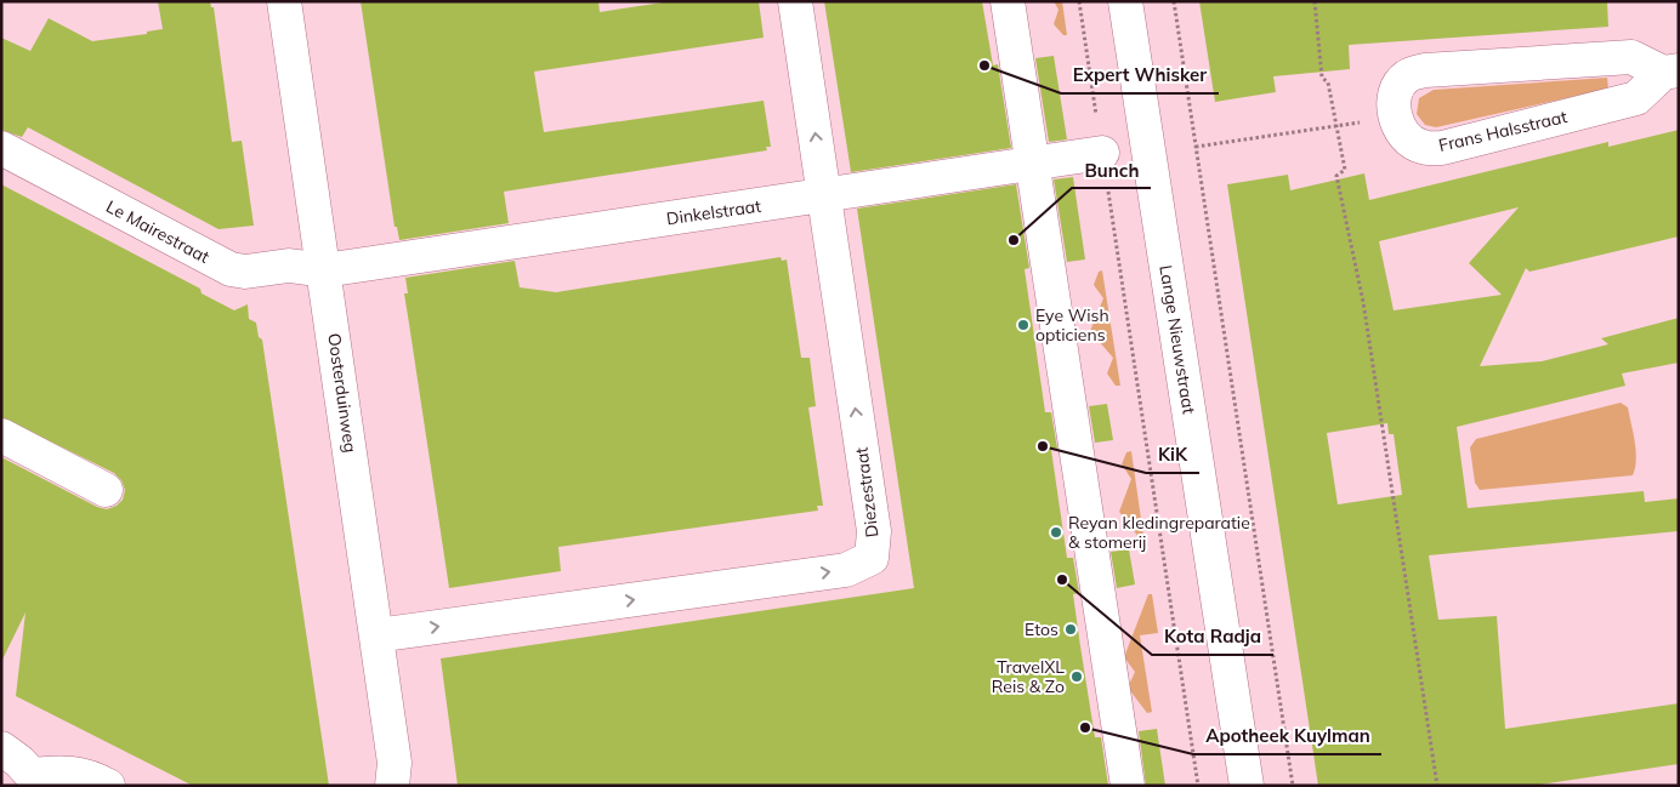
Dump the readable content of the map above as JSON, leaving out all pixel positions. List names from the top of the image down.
{
  "streets": {
    "street": [
      "Frans Halsstraat",
      "Dinkelstraat",
      "Le Mairestraat",
      "Lange Nieuwstraat",
      "Oosterduinweg",
      "Diezestraat"
    ]
  },
  "crossings": [
    ["Dinkelstraat", "Le Mairestraat"],
    ["Dinkelstraat", "Oosterduinweg"],
    ["Dinkelstraat", "Diezestraat"],
    ["Le Mairestraat", "Oosterduinweg"],
    ["Oosterduinweg", "Diezestraat"]
  ],
  "places": [
    "Expert Whisker",
    "Bunch",
    "Eye Wish opticiens",
    "KiK",
    "Reyan kledingreparatie & stomerij",
    "Kota Radja",
    "Etos",
    "TravelXL Reis & Zo",
    "Apotheek Kuylman"
  ]
}
